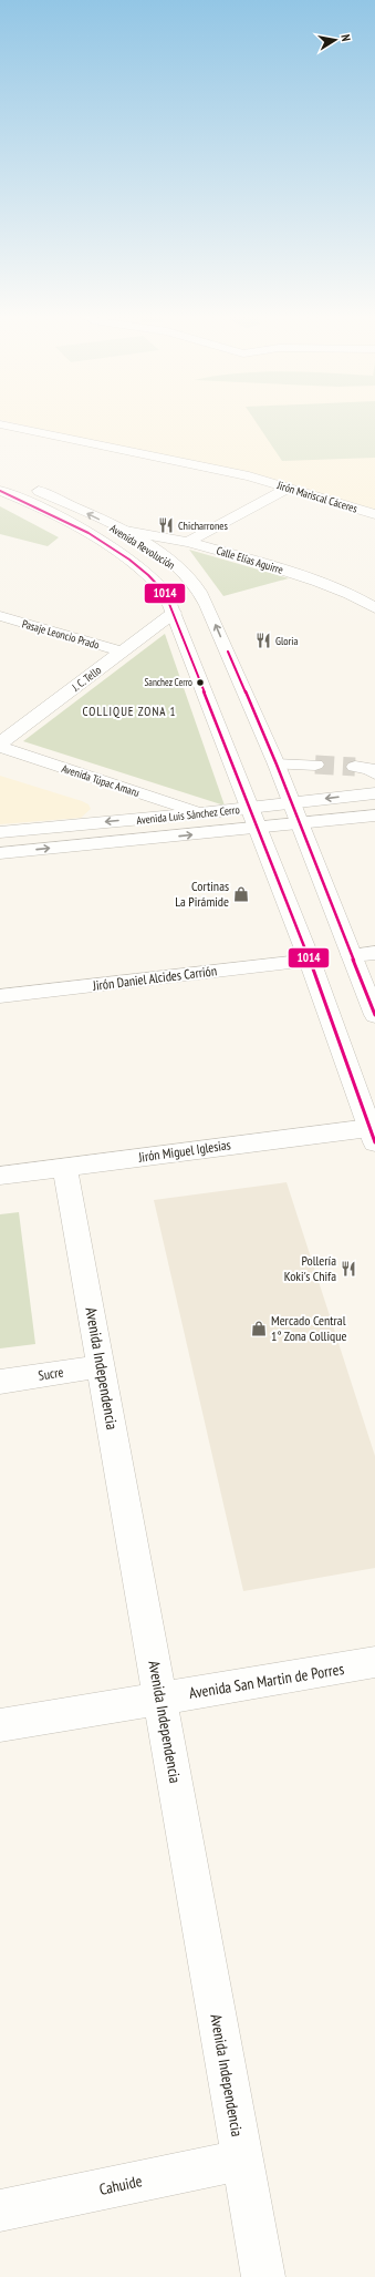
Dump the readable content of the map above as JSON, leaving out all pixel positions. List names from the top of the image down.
{
  "streets": {
    "street": [
      "Jirón Mariscal Cáceres",
      "Avenida Revolución",
      "Calle Elías Aguirre",
      "Pasaje Leoncio Prado",
      "J. C. Tello",
      "Avenida Túpac Amaru",
      "Avenida Luis Sánchez Cerro",
      "Jirón Daniel Alcides Carrión",
      "Jirón Miguel Iglesias",
      "Avenida Independencia",
      "Sucre",
      "Avenida San Martin de Porres",
      "Cahuide"
    ]
  },
  "crossings": [
    ["Avenida Revolución", "Calle Elías Aguirre"],
    ["Avenida Revolución", "J. C. Tello"],
    ["Avenida Revolución", "Avenida Luis Sánchez Cerro"],
    ["Avenida Revolución", "Jirón Daniel Alcides Carrión"],
    ["Avenida Revolución", "Jirón Miguel Iglesias"],
    ["Pasaje Leoncio Prado", "J. C. Tello"],
    ["Avenida Túpac Amaru", "Avenida Luis Sánchez Cerro"],
    ["Jirón Miguel Iglesias", "Avenida Independencia"],
    ["Avenida Independencia", "Sucre"],
    ["Avenida Independencia", "Avenida San Martin de Porres"],
    ["Avenida Independencia", "Cahuide"]
  ],
  "districts": ["COLLIQUE ZONA 1"],
  "places": {
    "restaurant": ["Chicharrones", "Gloria", "Pollería Koki's Chifa"],
    "other": ["Sanchez Cerro"],
    "shop": ["Cortinas La Pirámide", "Mercado Central 1° Zona Collique"]
  },
  "lines": ["transit line 1014"],
  "north": "right"
}
